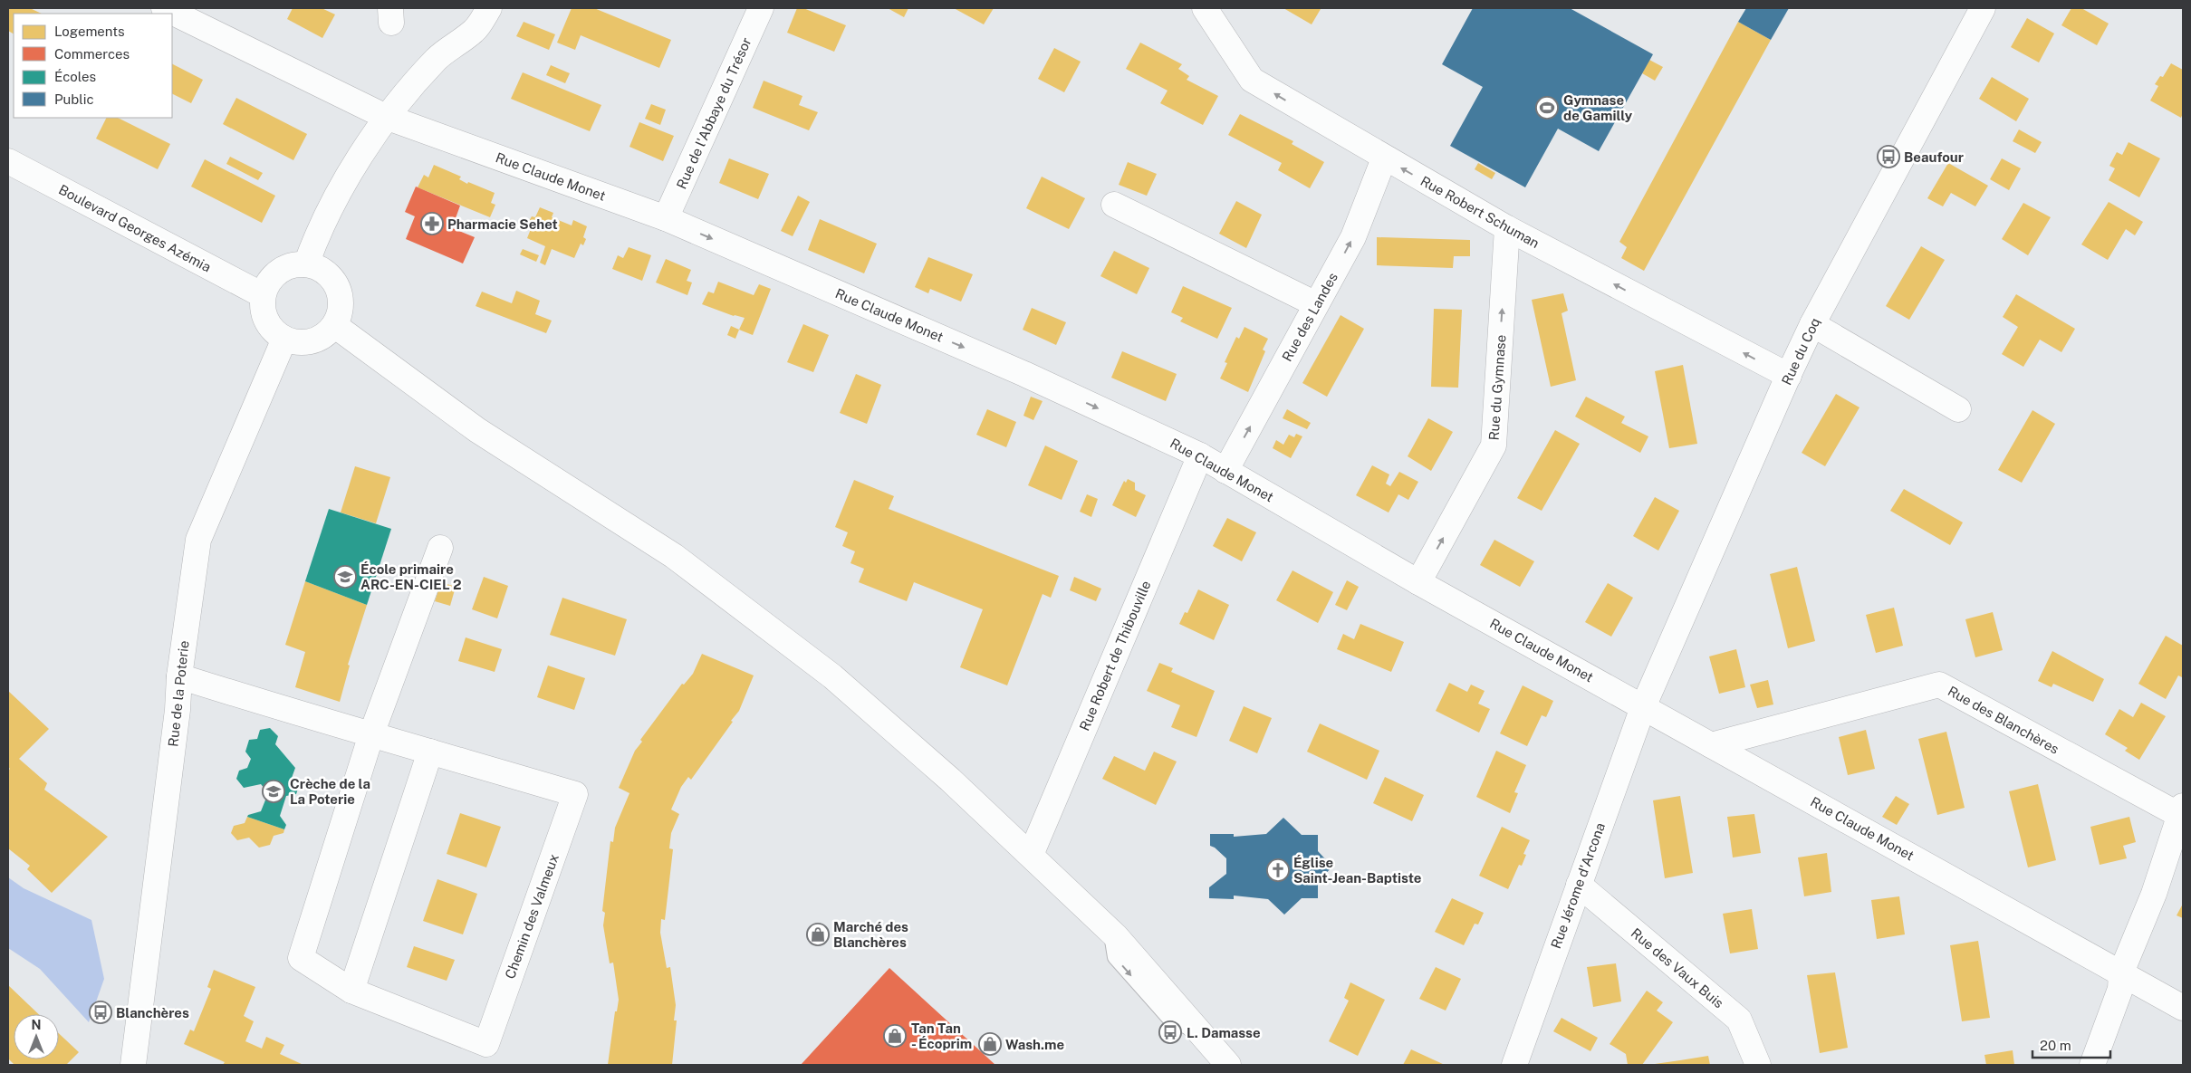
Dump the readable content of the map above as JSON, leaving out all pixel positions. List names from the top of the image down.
{
  "streets": {
    "street": [
      "Rue de l'Abbaye du Trésor",
      "Rue Claude Monet",
      "Rue Robert Schuman",
      "Boulevard Georges Azémia",
      "Rue des Landes",
      "Rue du Coq",
      "Rue du Gymnase",
      "Rue Robert de Thibouville",
      "Rue de la Poterie",
      "Rue des Blanchères",
      "Rue Jérome d'Arcona",
      "Chemin des Valmeux",
      "Rue des Vaux Buis"
    ]
  },
  "crossings": [
    ["Rue de l'Abbaye du Trésor", "Rue Claude Monet"],
    ["Rue Claude Monet", "Rue des Landes"],
    ["Rue Claude Monet", "Rue du Coq"],
    ["Rue Claude Monet", "Rue du Gymnase"],
    ["Rue Claude Monet", "Rue Robert de Thibouville"],
    ["Rue Claude Monet", "Rue des Blanchères"],
    ["Rue Claude Monet", "Rue Jérome d'Arcona"],
    ["Rue Robert Schuman", "Rue des Landes"],
    ["Rue Robert Schuman", "Rue du Coq"],
    ["Rue Robert Schuman", "Rue du Gymnase"],
    ["Boulevard Georges Azémia", "Rue de la Poterie"],
    ["Rue du Coq", "Rue Jérome d'Arcona"],
    ["Rue de la Poterie", "Chemin des Valmeux"],
    ["Rue Jérome d'Arcona", "Rue des Vaux Buis"]
  ],
  "one_way": ["Rue des Landes", "Rue du Gymnase"],
  "places": {
    "sports": ["Gymnase de Gamilly"],
    "bus stop": ["Beaufour", "Blanchères", "L. Damasse"],
    "pharmacy": ["Pharmacie Sehet"],
    "school or university": ["École primaire ARC-EN-CIEL 2", "Crèche de la La Poterie"],
    "church": ["Église Saint-Jean-Baptiste"],
    "shop": ["Marché des Blanchères", "Tan Tan - Écoprim", "Wash.me"]
  },
  "legend": [
    "Logements",
    "Commerces",
    "Écoles",
    "Public"
  ],
  "scale_bar": "20 m",
  "north": "top"
}
